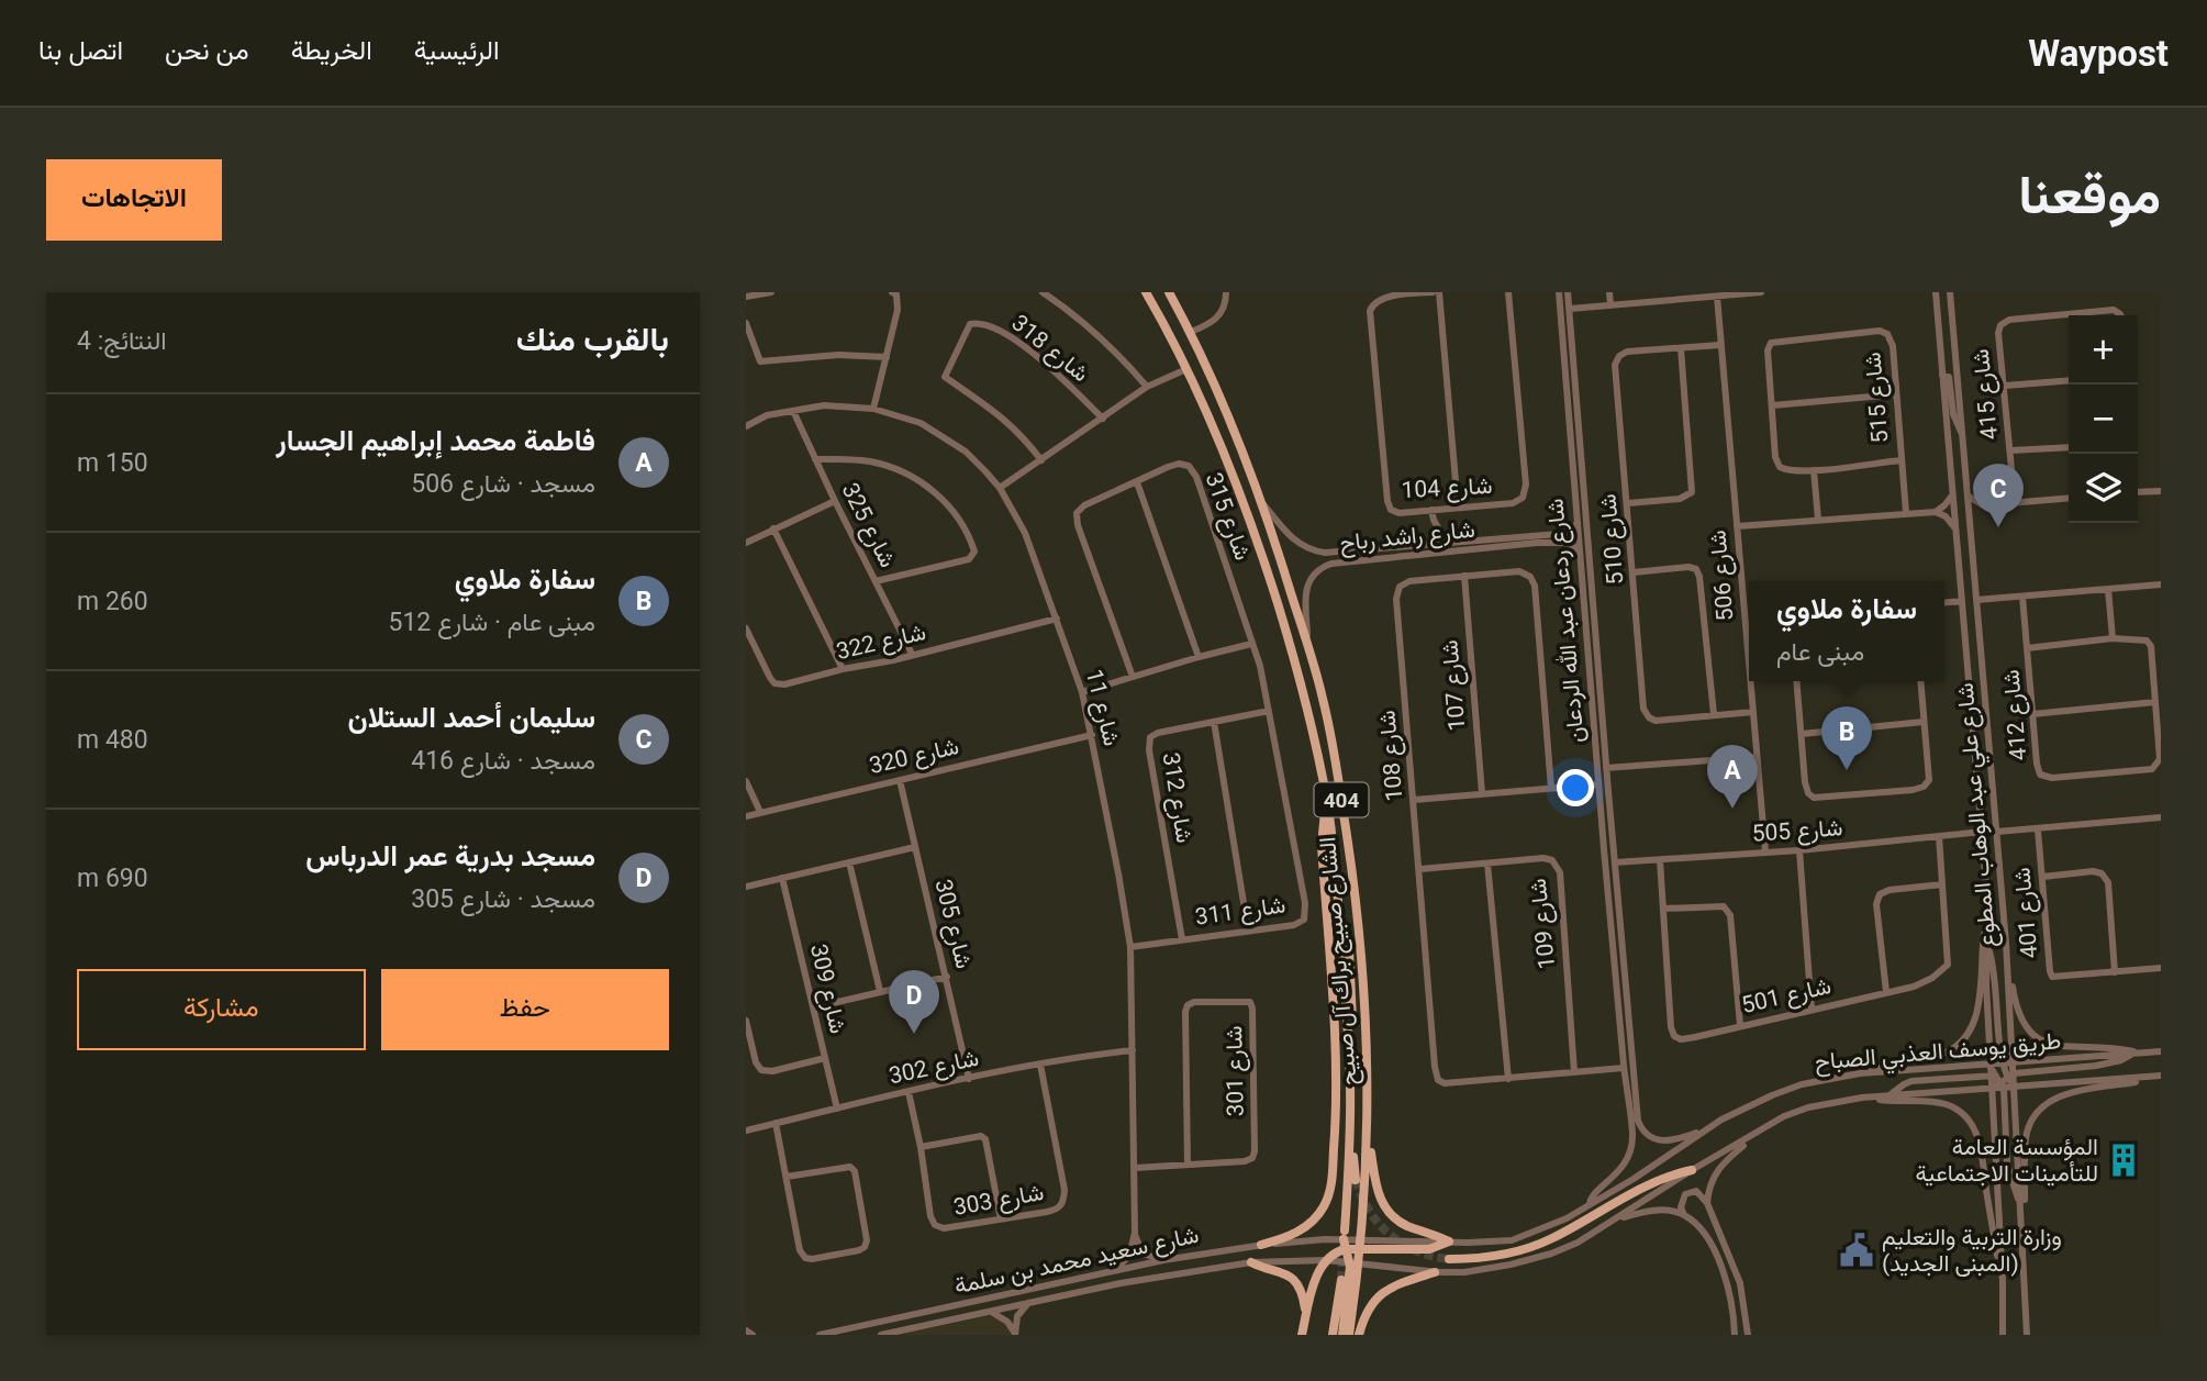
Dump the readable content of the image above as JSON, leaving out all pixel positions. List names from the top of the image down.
{
  "streets": {
    "main road": ["404", "الشارع صبيح براك آل صبيح"],
    "street": [
      "شارع 318",
      "شارع 415",
      "شارع 515",
      "شارع 104",
      "شارع 315",
      "شارع 325",
      "شارع راشد رباح",
      "شارع 510",
      "شارع 506",
      "شارع ردعان عبد الله الردعان",
      "شارع 322",
      "شارع 107",
      "شارع 11",
      "شارع 412",
      "شارع 320",
      "شارع 108",
      "شارع 312",
      "شارع علي عبد الوهاب المطوع",
      "شارع 505",
      "شارع 311",
      "شارع 401",
      "شارع 305",
      "شارع 109",
      "شارع 309",
      "شارع 501",
      "طريق يوسف العذبي الصباح",
      "شارع 302",
      "شارع 301",
      "شارع 303",
      "شارع سعيد محمد بن سلمة"
    ]
  },
  "crossings": [
    ["شارع 315", "شارع 311"],
    ["شارع 325", "شارع 322"],
    ["شارع 325", "شارع 11"],
    ["شارع راشد رباح", "شارع ردعان عبد الله الردعان"],
    ["شارع راشد رباح", "الشارع صبيح براك آل صبيح"],
    ["شارع 510", "شارع 506"],
    ["شارع 506", "شارع 505"],
    ["شارع ردعان عبد الله الردعان", "شارع 108"],
    ["شارع ردعان عبد الله الردعان", "شارع 505"],
    ["شارع ردعان عبد الله الردعان", "طريق يوسف العذبي الصباح"],
    ["شارع 322", "شارع 11"],
    ["شارع 107", "شارع 108"],
    ["شارع 11", "شارع 320"],
    ["شارع 11", "شارع 311"],
    ["شارع 11", "شارع 302"],
    ["شارع 11", "شارع 301"],
    ["شارع 11", "شارع سعيد محمد بن سلمة"],
    ["شارع 320", "شارع 305"],
    ["شارع 108", "شارع 109"],
    ["شارع 312", "شارع 311"],
    ["شارع علي عبد الوهاب المطوع", "شارع 505"],
    ["شارع علي عبد الوهاب المطوع", "طريق يوسف العذبي الصباح"],
    ["شارع 505", "شارع 501"],
    ["شارع 305", "شارع 302"],
    ["الشارع صبيح براك آل صبيح", "طريق يوسف العذبي الصباح"],
    ["الشارع صبيح براك آل صبيح", "شارع سعيد محمد بن سلمة"],
    ["شارع 309", "شارع 302"],
    ["طريق يوسف العذبي الصباح", "شارع سعيد محمد بن سلمة"],
    ["شارع 302", "شارع 303"]
  ],
  "places": {
    "building": ["المؤسسة العامة للتأمينات الاجتماعية"],
    "public building": ["وزارة التربية والتعليم (المبنى الجديد)"]
  },
  "page": {
    "header": "Waypost",
    "nav": [
      "الرئيسية",
      "الخريطة",
      "من نحن",
      "اتصل بنا"
    ],
    "title": "موقعنا",
    "buttons": [
      "الاتجاهات",
      ["حفظ", "مشاركة"]
    ],
    "heading": ["بالقرب منك", "النتائج: 4"],
    "map_buttons": ["+", "−"],
    "list": [
      {
        "mark": "A",
        "name": "فاطمة محمد إبراهيم الجسار",
        "note": "مسجد · شارع 506",
        "value": "150 m"
      },
      {
        "mark": "B",
        "name": "سفارة ملاوي",
        "note": "مبنى عام · شارع 512",
        "value": "260 m"
      },
      {
        "mark": "C",
        "name": "سليمان أحمد الستلان",
        "note": "مسجد · شارع 416",
        "value": "480 m"
      },
      {
        "mark": "D",
        "name": "مسجد بدرية عمر الدرباس",
        "note": "مسجد · شارع 305",
        "value": "690 m"
      }
    ],
    "pins": [
      "C",
      "B",
      "A",
      "D"
    ],
    "popup": ["سفارة ملاوي", "مبنى عام"]
  }
}
